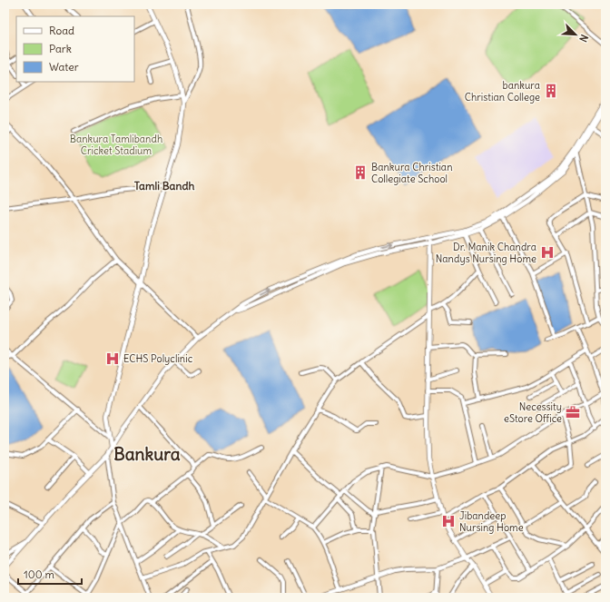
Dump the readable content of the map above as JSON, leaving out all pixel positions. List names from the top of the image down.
{
  "districts": ["Tamli Bandh", "Bankura"],
  "parks": ["Bankura Tamlibandh Cricket Stadium"],
  "places": {
    "building": ["bankura Christian College", "Bankura Christian Collegiate School"],
    "hospital": ["Dr. Manik Chandra Nandys Nursing Home", "ECHS Polyclinic", "Jibandeep Nursing Home"],
    "office": ["Necessity eStore Office"]
  },
  "legend": ["Road", "Park", "Water"],
  "scale_bar": "100 m",
  "north": "bottom right"
}
